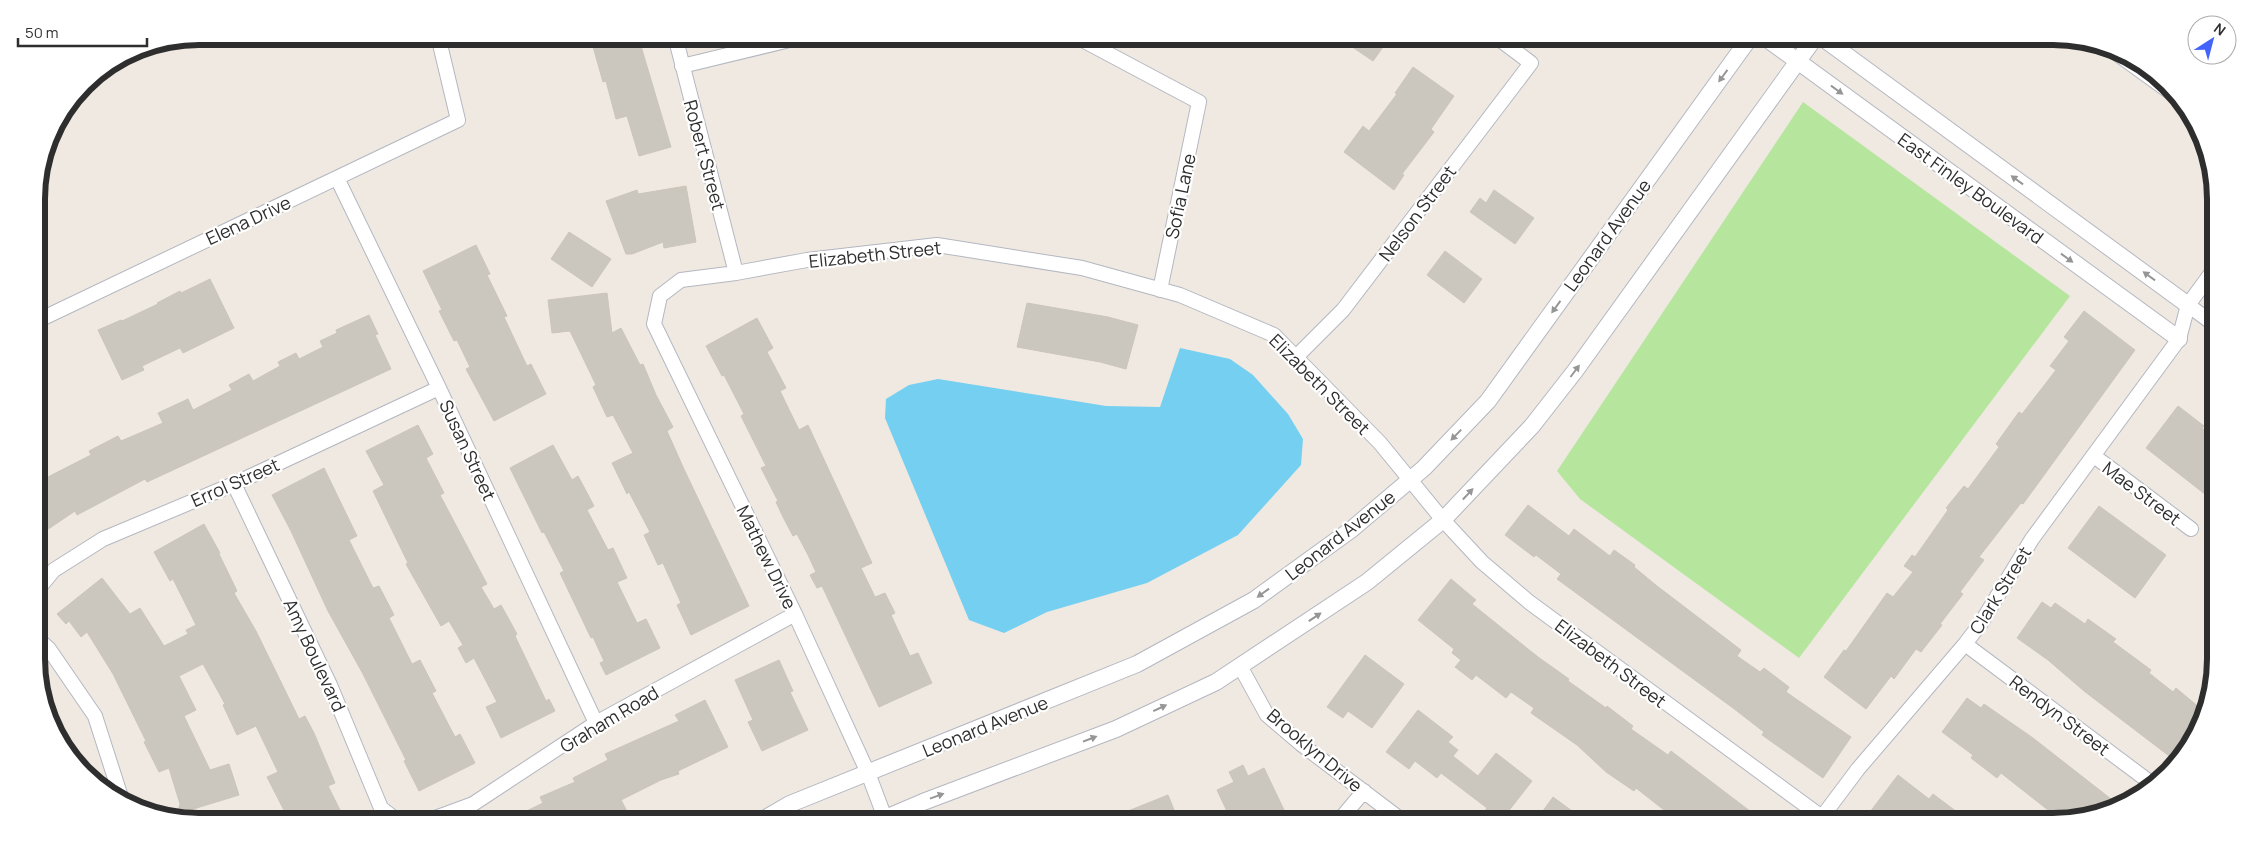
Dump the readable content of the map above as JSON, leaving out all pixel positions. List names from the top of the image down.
{
  "streets": {
    "street": [
      "Robert Street",
      "East Finley Boulevard",
      "Sofia Lane",
      "Nelson Street",
      "Elena Drive",
      "Leonard Avenue",
      "Elizabeth Street",
      "Susan Street",
      "Errol Street",
      "Mae Street",
      "Mathew Drive",
      "Clark Street",
      "Amy Boulevard",
      "Rendyn Street",
      "Graham Road",
      "Brooklyn Drive"
    ]
  },
  "crossings": [
    ["Robert Street", "Elizabeth Street"],
    ["East Finley Boulevard", "Clark Street"],
    ["Sofia Lane", "Elizabeth Street"],
    ["Nelson Street", "Elizabeth Street"],
    ["Elena Drive", "Susan Street"],
    ["Leonard Avenue", "Elizabeth Street"],
    ["Leonard Avenue", "Mathew Drive"],
    ["Elizabeth Street", "Mathew Drive"],
    ["Susan Street", "Errol Street"],
    ["Susan Street", "Graham Road"],
    ["Errol Street", "Amy Boulevard"],
    ["Mae Street", "Clark Street"],
    ["Mathew Drive", "Graham Road"],
    ["Clark Street", "Rendyn Street"]
  ],
  "scale_bar": "50 m",
  "north": "top right"
}
